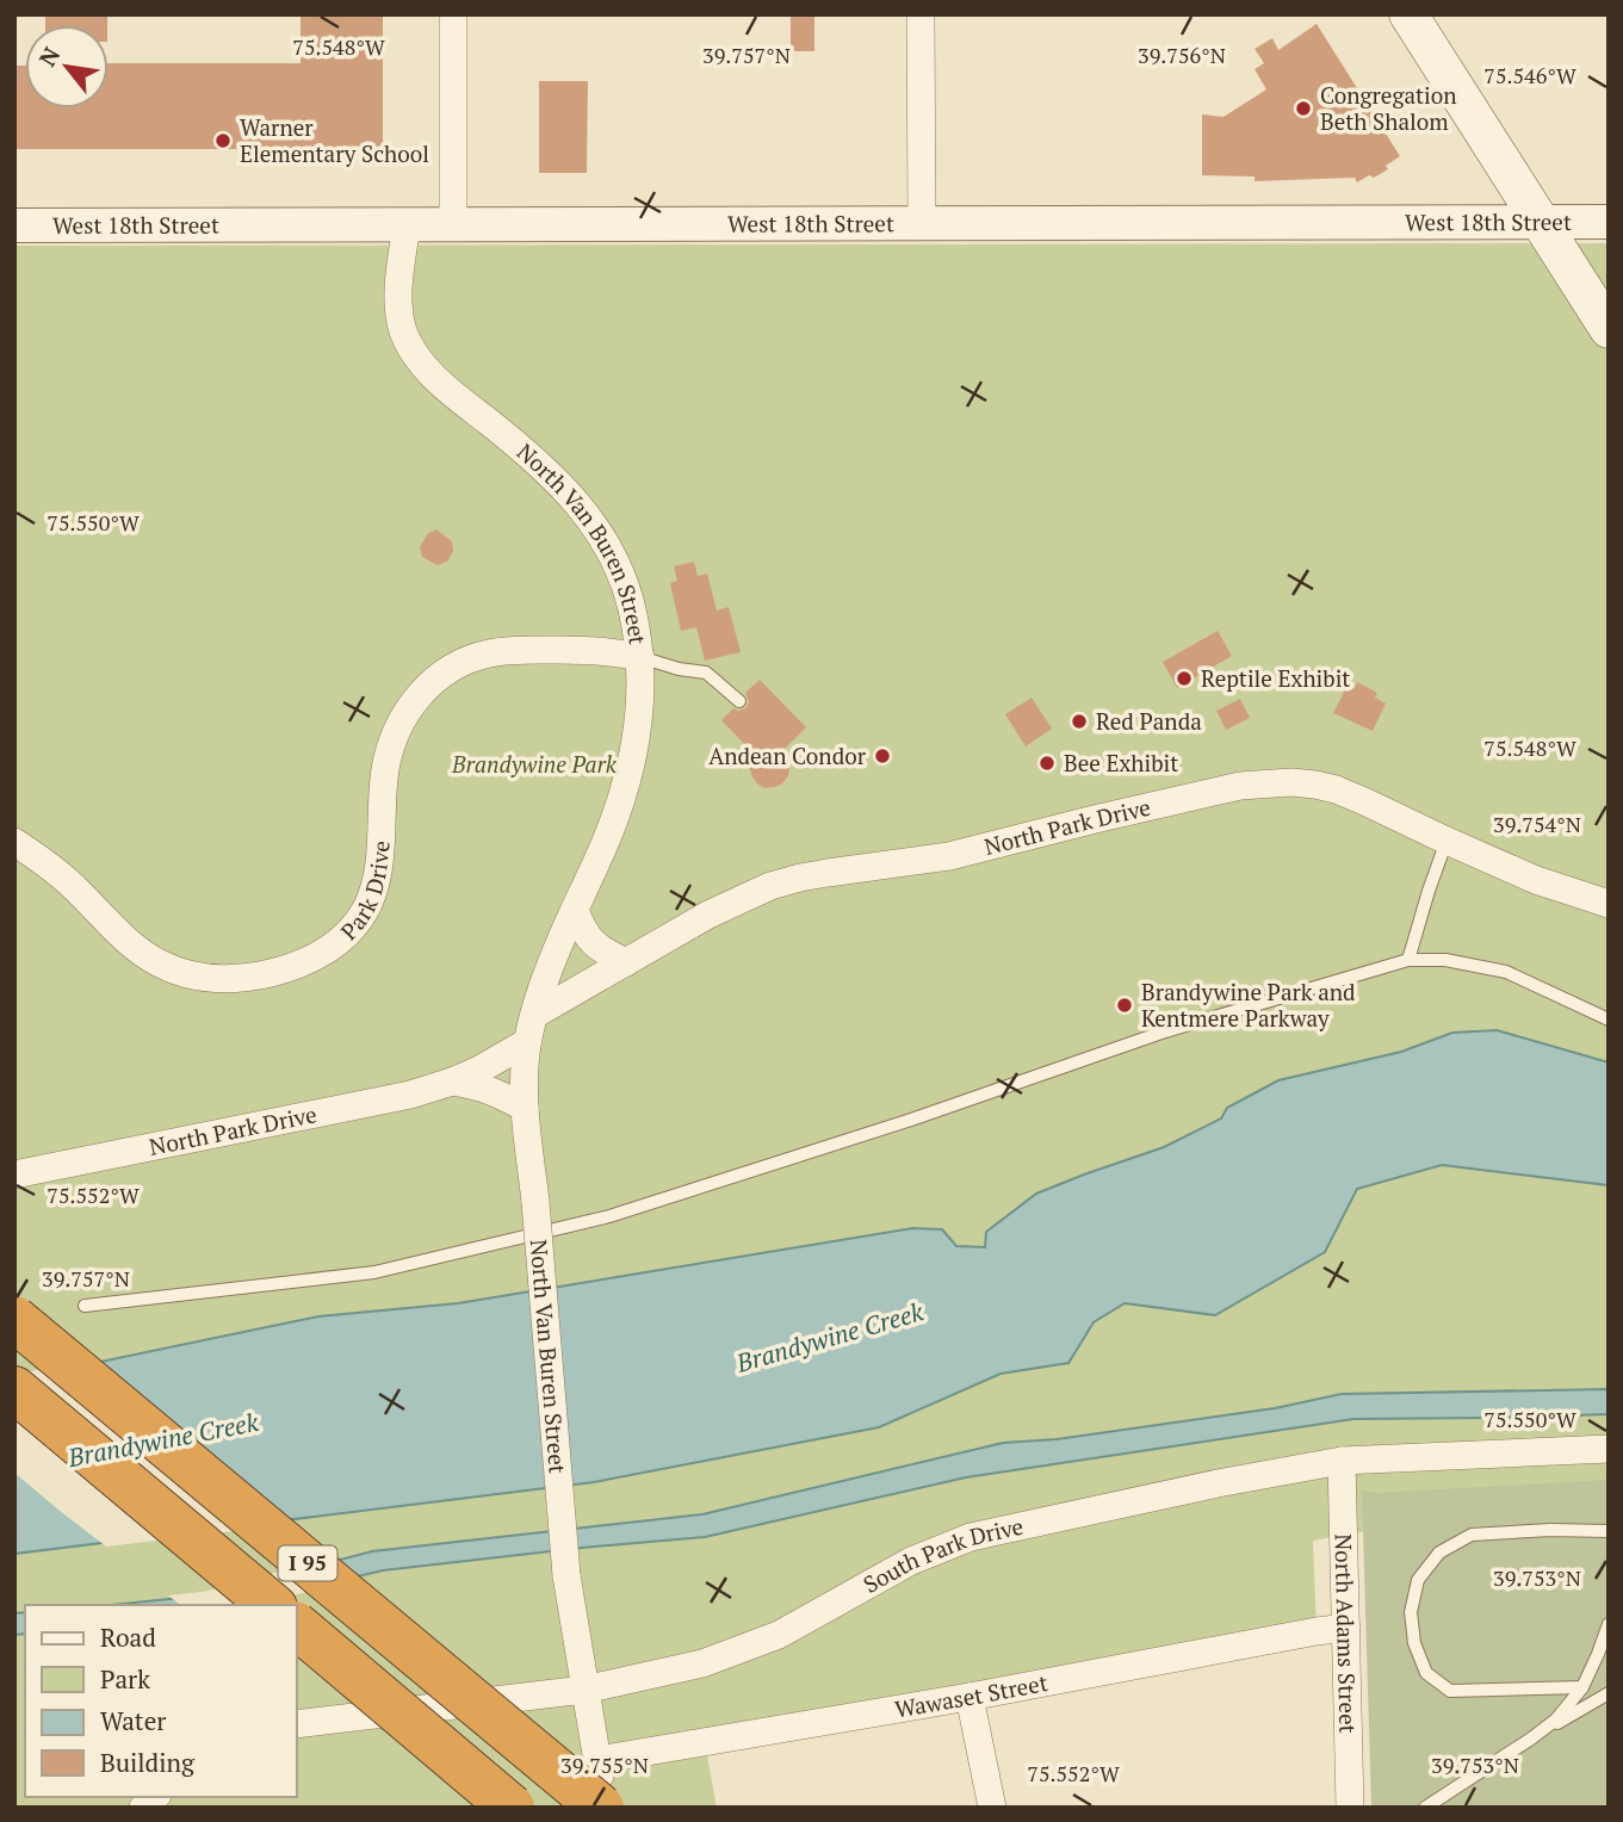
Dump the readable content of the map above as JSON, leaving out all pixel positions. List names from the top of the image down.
{
  "streets": {
    "highway": ["I 95"],
    "street": [
      "West 18th Street",
      "North Van Buren Street",
      "North Park Drive",
      "Park Drive",
      "South Park Drive",
      "North Adams Street",
      "Wawaset Street"
    ]
  },
  "crossings": [
    ["West 18th Street", "North Van Buren Street"],
    ["North Van Buren Street", "North Park Drive"],
    ["North Van Buren Street", "Park Drive"],
    ["North Van Buren Street", "South Park Drive"],
    ["North Van Buren Street", "I 95"],
    ["North Van Buren Street", "Wawaset Street"],
    ["South Park Drive", "North Adams Street"],
    ["North Adams Street", "Wawaset Street"]
  ],
  "water": ["Brandywine Creek"],
  "parks": ["Brandywine Park"],
  "places": [
    "Congregation Beth Shalom",
    "Warner Elementary School",
    "Reptile Exhibit",
    "Red Panda",
    "Andean Condor",
    "Bee Exhibit",
    "Brandywine Park and Kentmere Parkway"
  ],
  "legend": [
    "Road",
    "Park",
    "Water",
    "Building"
  ],
  "north": "top left",
  "coordinates": [
    "75.548°W",
    "39.757°N",
    "39.756°N",
    "75.546°W",
    "75.550°W",
    "39.754°N",
    "75.552°W",
    "39.753°N",
    "39.755°N"
  ]
}
